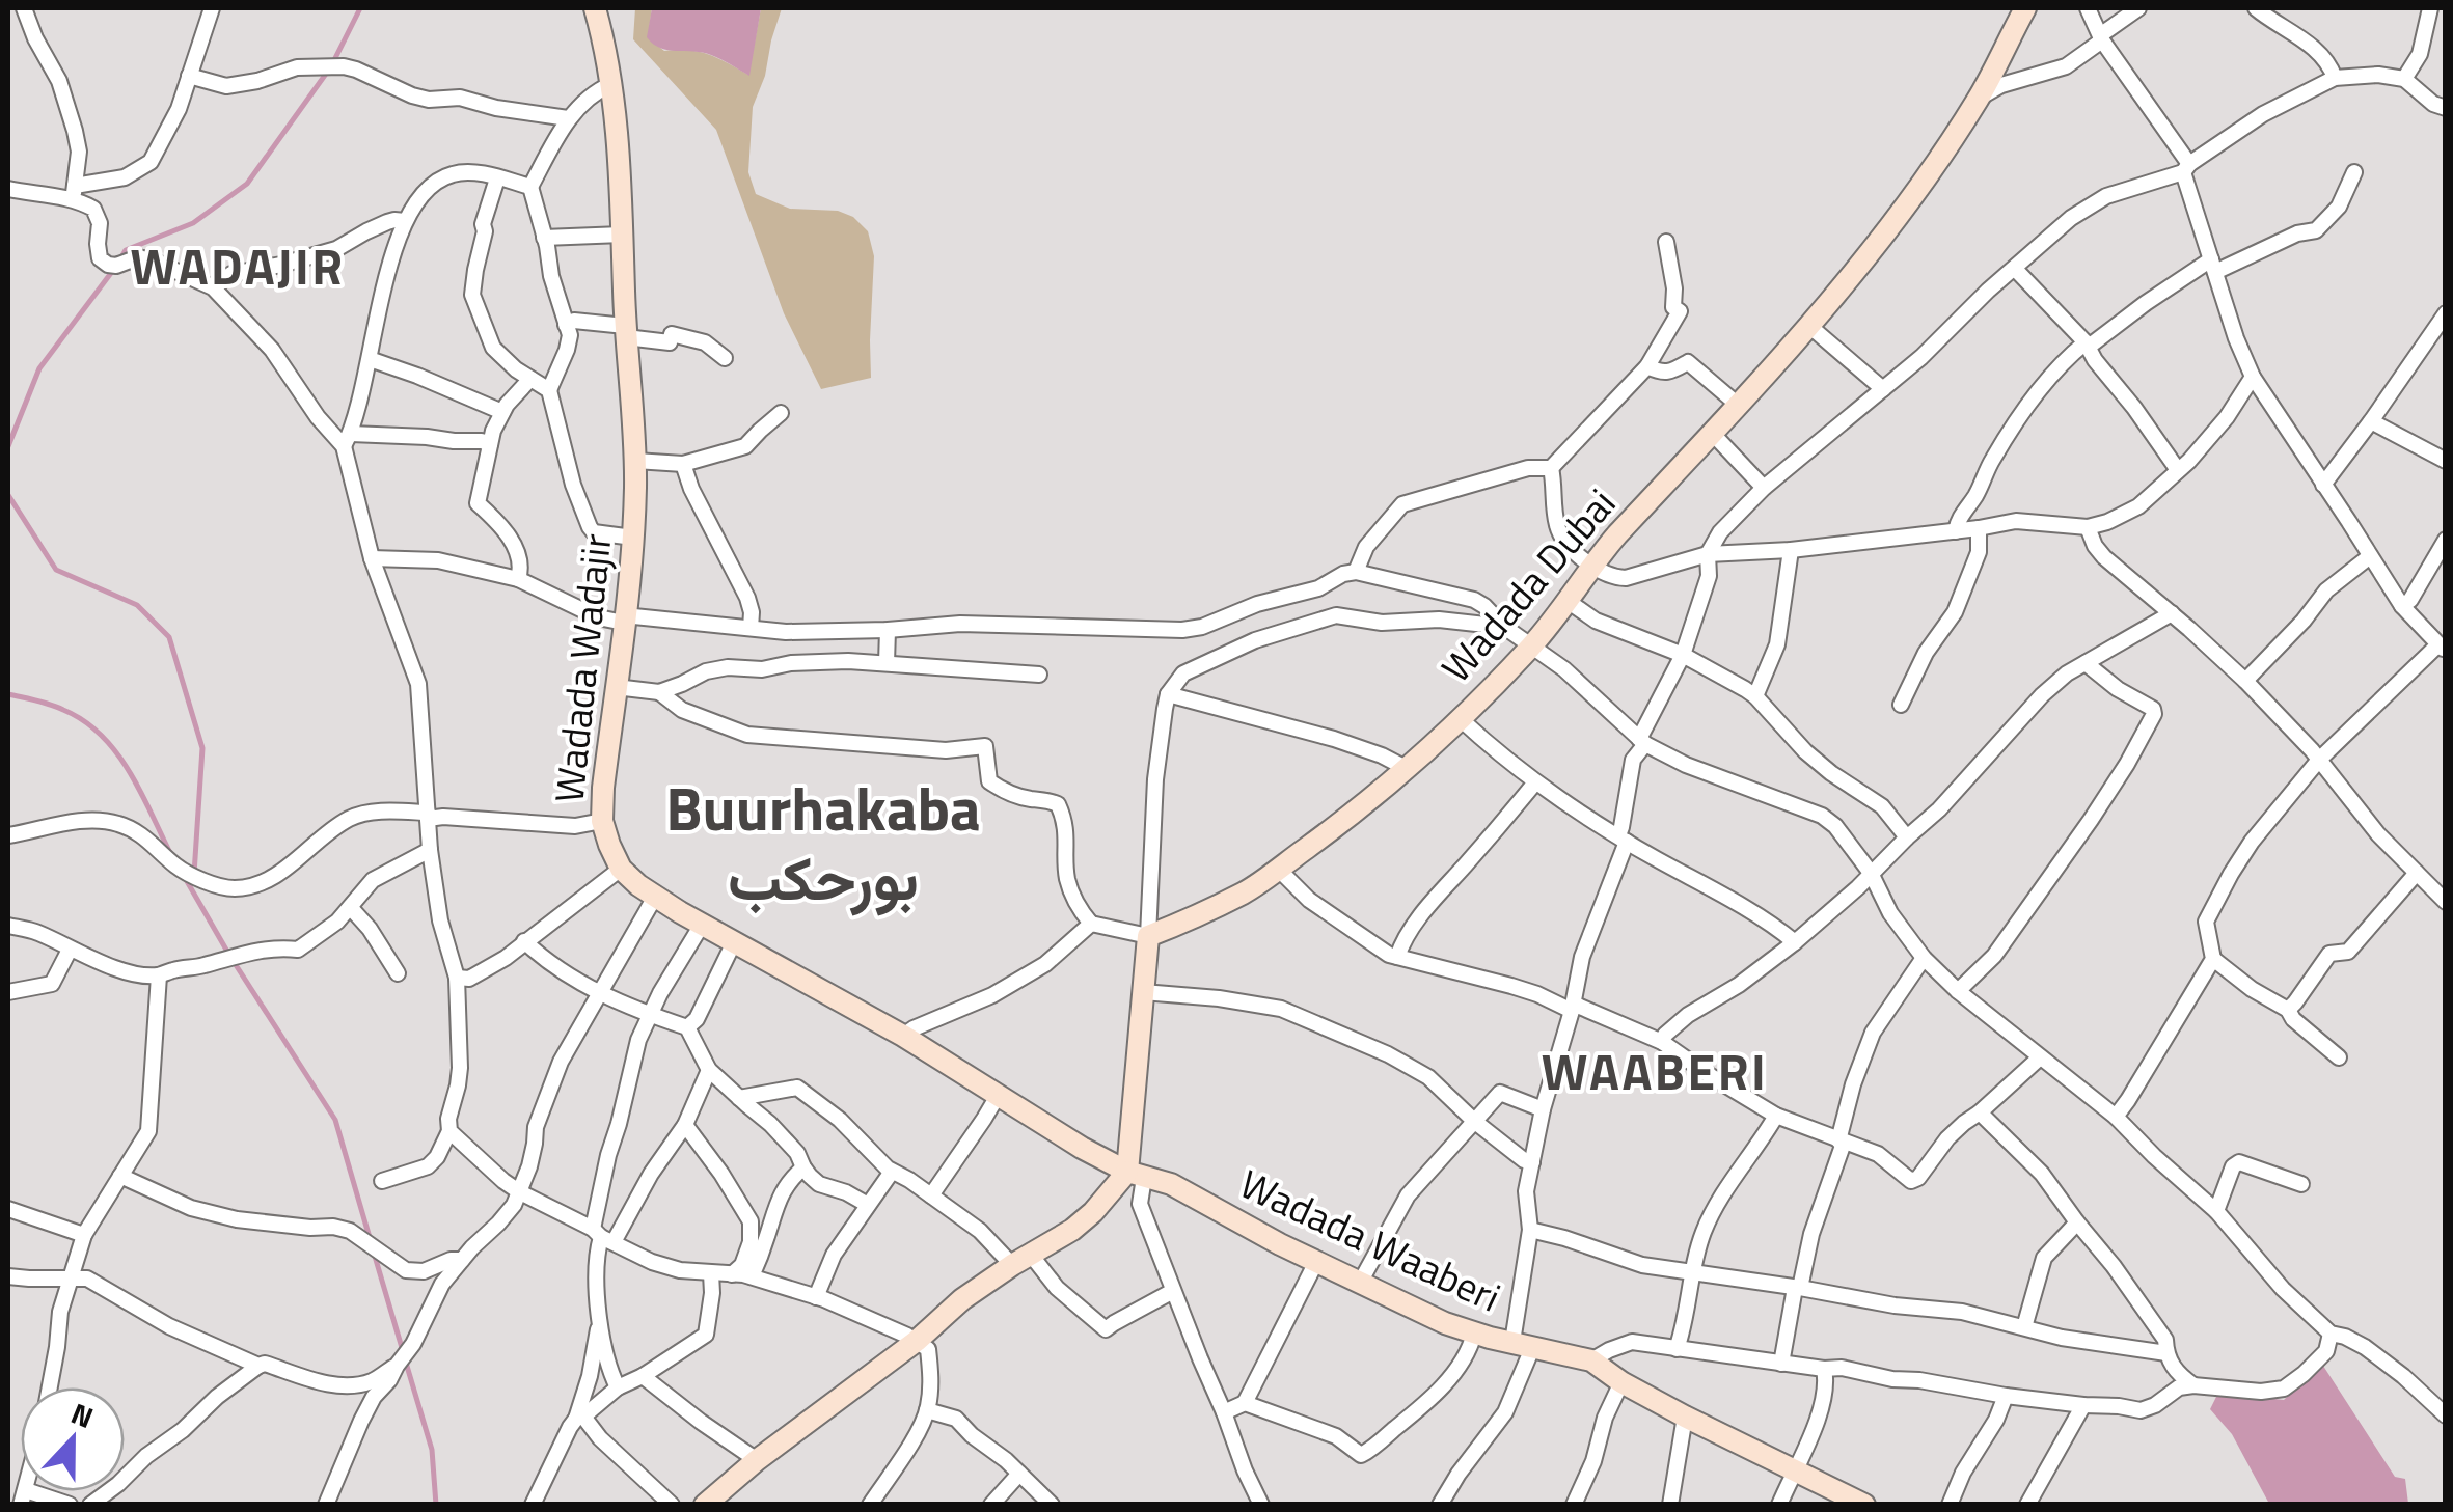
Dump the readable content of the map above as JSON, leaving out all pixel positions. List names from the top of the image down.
{
  "streets": {
    "street": ["Wadada Dubai", "Wadada Wadajir", "Wadada Waaberi"]
  },
  "districts": ["WADAJIR", "Buurhakaba بورحكب", "WAABERI"],
  "north": "top"
}
